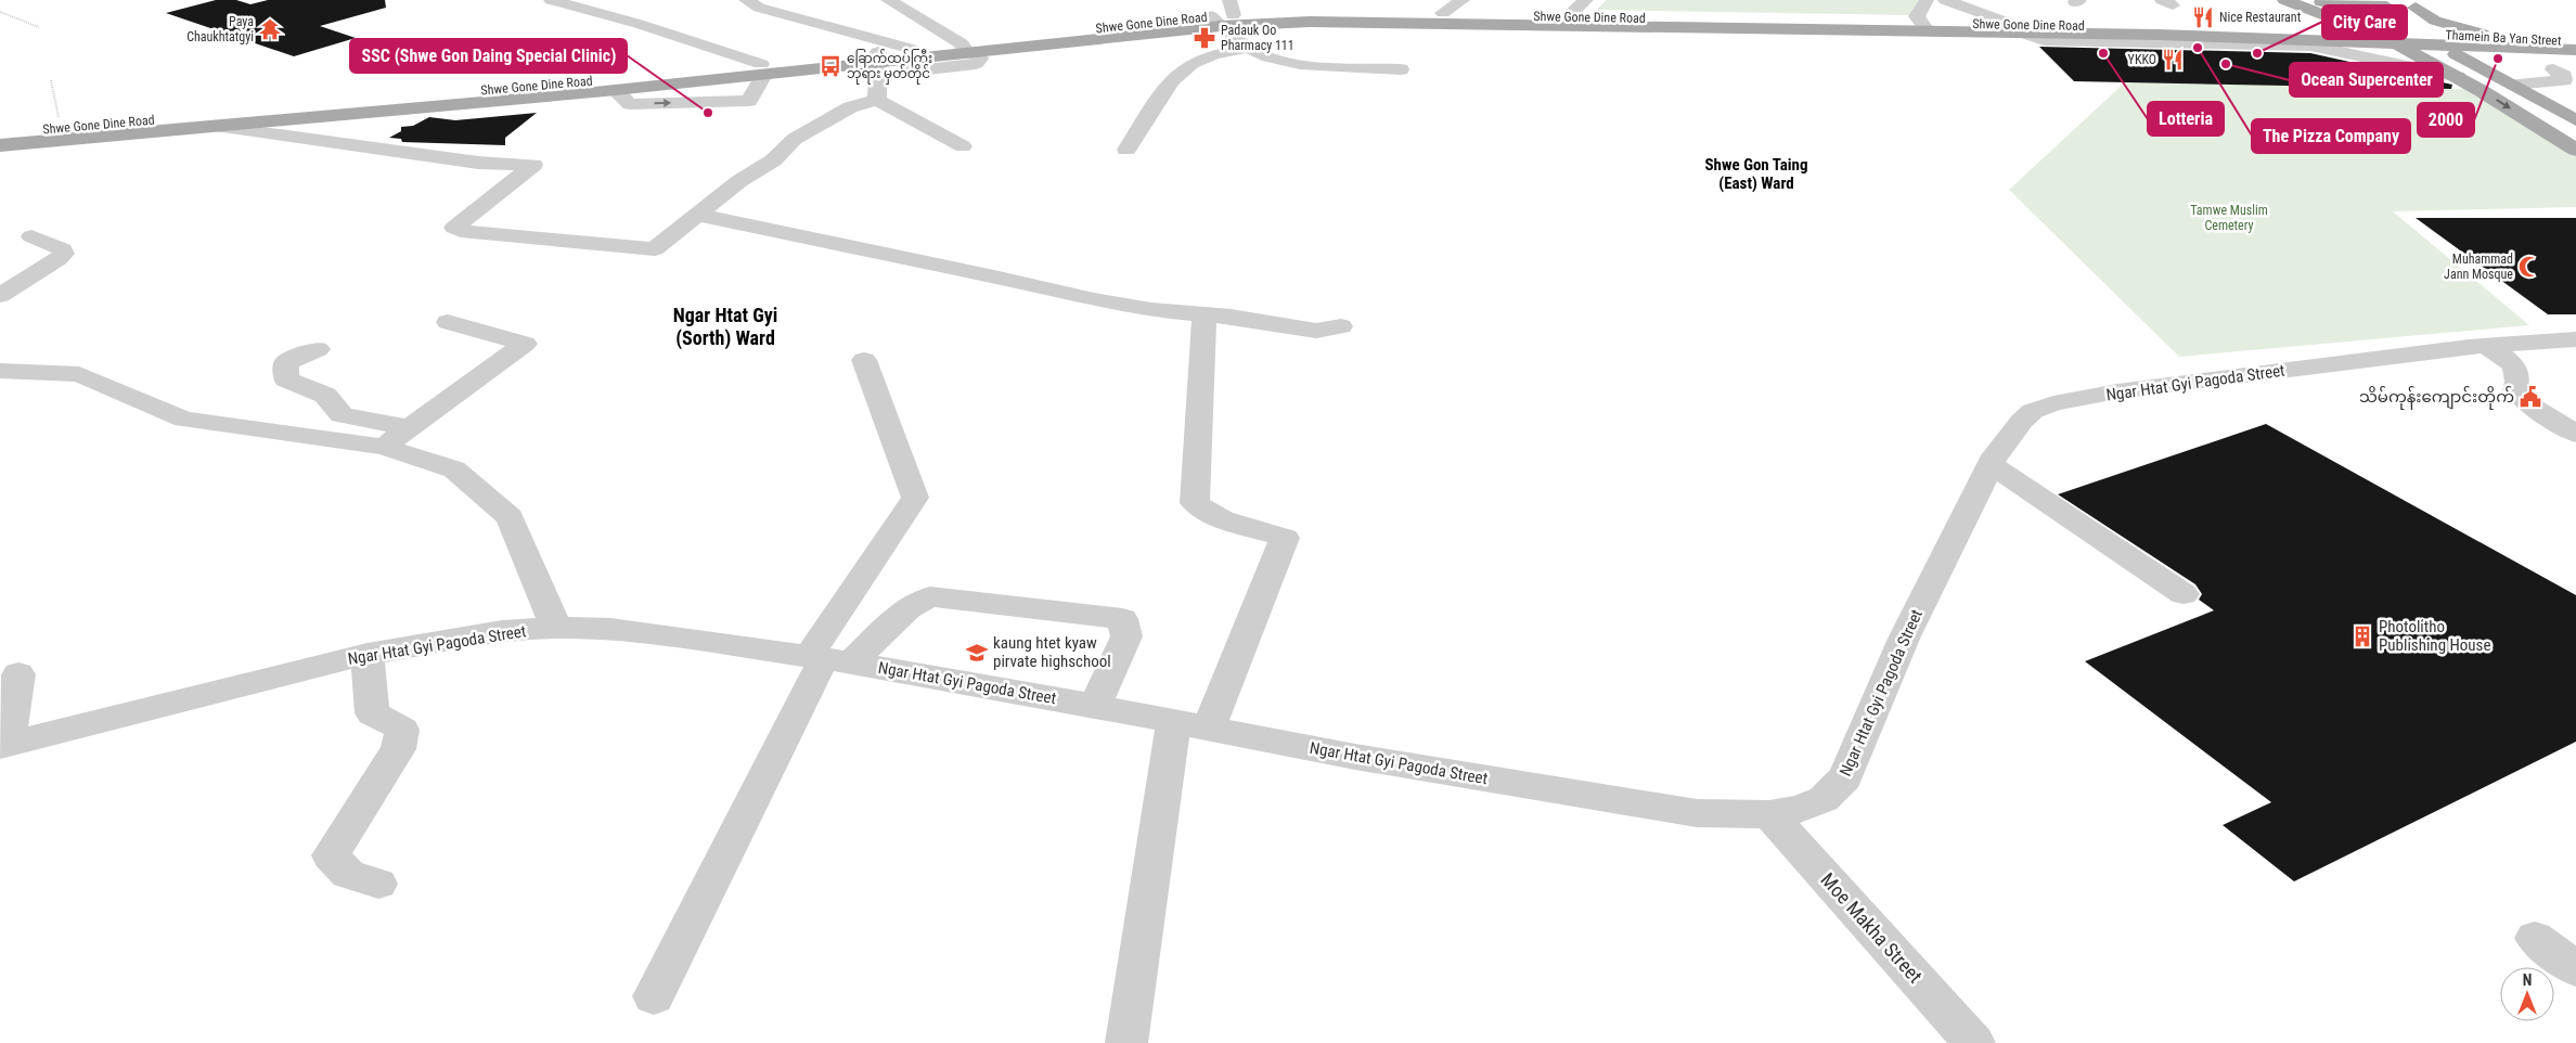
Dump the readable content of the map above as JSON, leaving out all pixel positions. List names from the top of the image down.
{
  "streets": {
    "main road": ["Shwe Gone Dine Road", "Thamein Ba Yan Street"],
    "street": ["Ngar Htat Gyi Pagoda Street", "Moe Makha Street"]
  },
  "crossings": [
    ["Ngar Htat Gyi Pagoda Street", "Moe Makha Street"]
  ],
  "districts": ["Shwe Gon Taing (East) Ward", "Ngar Htat Gyi (Sorth) Ward"],
  "parks": ["Tamwe Muslim Cemetery"],
  "places": {
    "restaurant": ["Nice Restaurant", "YKKO"],
    "temple": ["Paya Chaukhtatgyi"],
    "pharmacy": ["Padauk Oo Pharmacy 111"],
    "other": [
      "The Pizza Company",
      "Lotteria",
      "City Care",
      "2000",
      "Ocean Supercenter",
      "SSC (Shwe Gon Daing Special Clinic)"
    ],
    "bus stop": ["ခြောက်ထပ်ကြီး ဘုရား မှတ်တိုင်"],
    "mosque": ["Muhammad Jann Mosque"],
    "public building": ["သိမ်ကုန်းကျောင်းတိုက်"],
    "building": ["Photolitho Publishing House"],
    "school or university": ["kaung htet kyaw pirvate highschool"]
  },
  "north": "top"
}
